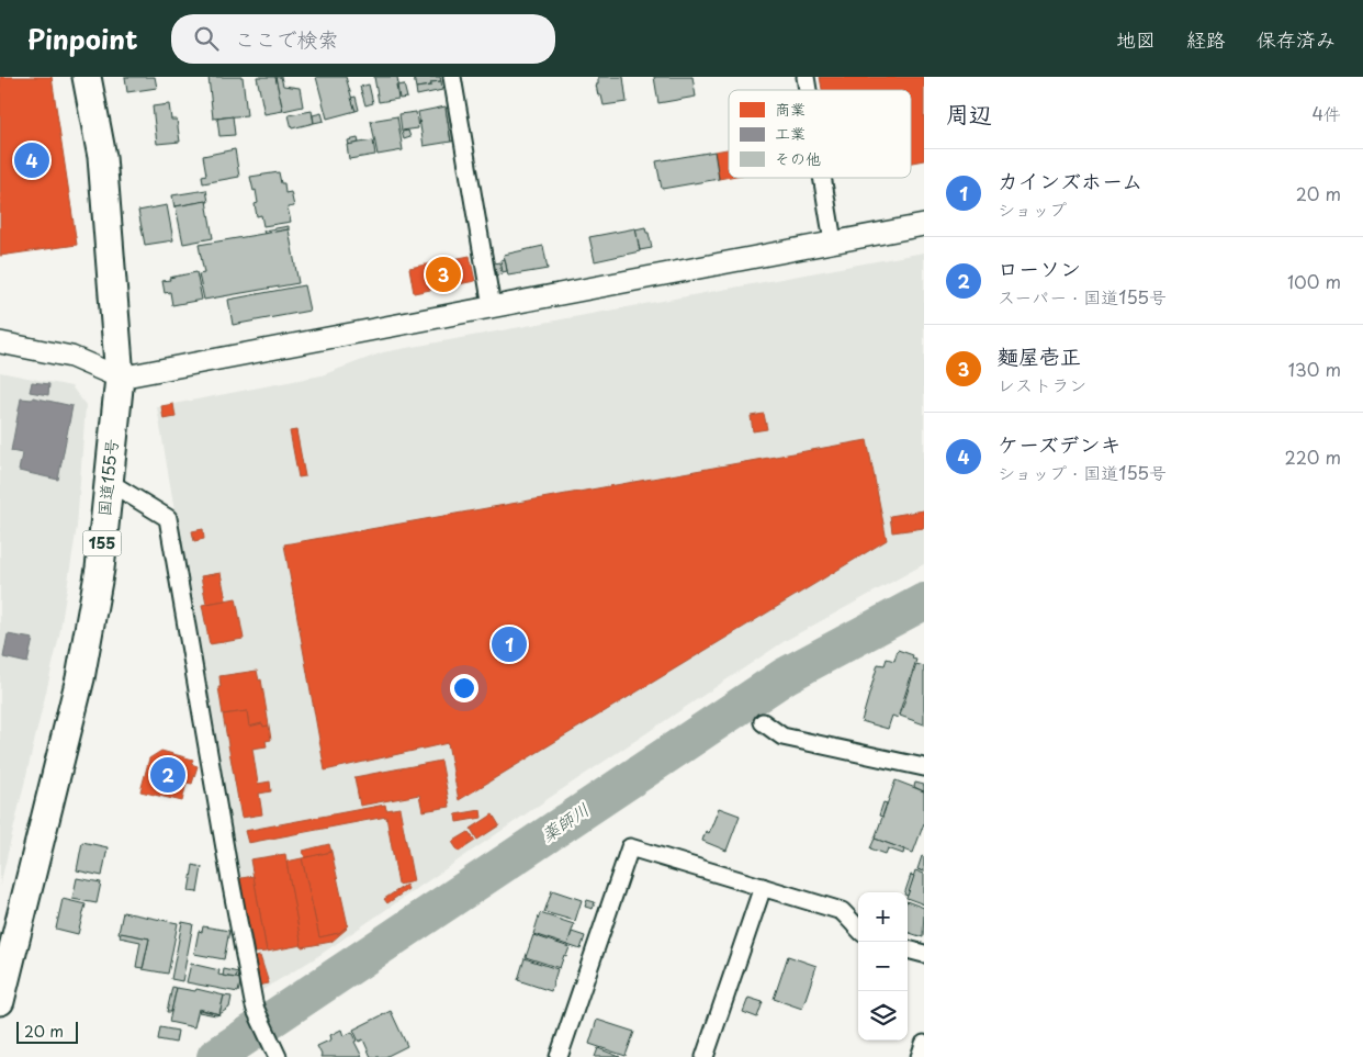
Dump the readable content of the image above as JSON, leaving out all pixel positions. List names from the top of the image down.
{
  "streets": {
    "highway": ["国道155号", "155"]
  },
  "water": ["薬師川"],
  "legend": ["商業", "工業", "その他"],
  "scale_bar": "20 m",
  "page": {
    "header": "Pinpoint",
    "search": "ここで検索",
    "nav": ["地図", "経路", "保存済み"],
    "heading": ["周辺", "4件"],
    "pins": [
      "4",
      "3",
      "1",
      "2"
    ],
    "list": [
      {
        "mark": "1",
        "name": "カインズホーム",
        "note": "ショップ",
        "value": "20 m"
      },
      {
        "mark": "2",
        "name": "ローソン",
        "note": "スーパー · 国道155号",
        "value": "100 m"
      },
      {
        "mark": "3",
        "name": "麵屋壱正",
        "note": "レストラン",
        "value": "130 m"
      },
      {
        "mark": "4",
        "name": "ケーズデンキ",
        "note": "ショップ · 国道155号",
        "value": "220 m"
      }
    ],
    "map_buttons": ["+", "−"],
    "scale": "20 m"
  }
}
